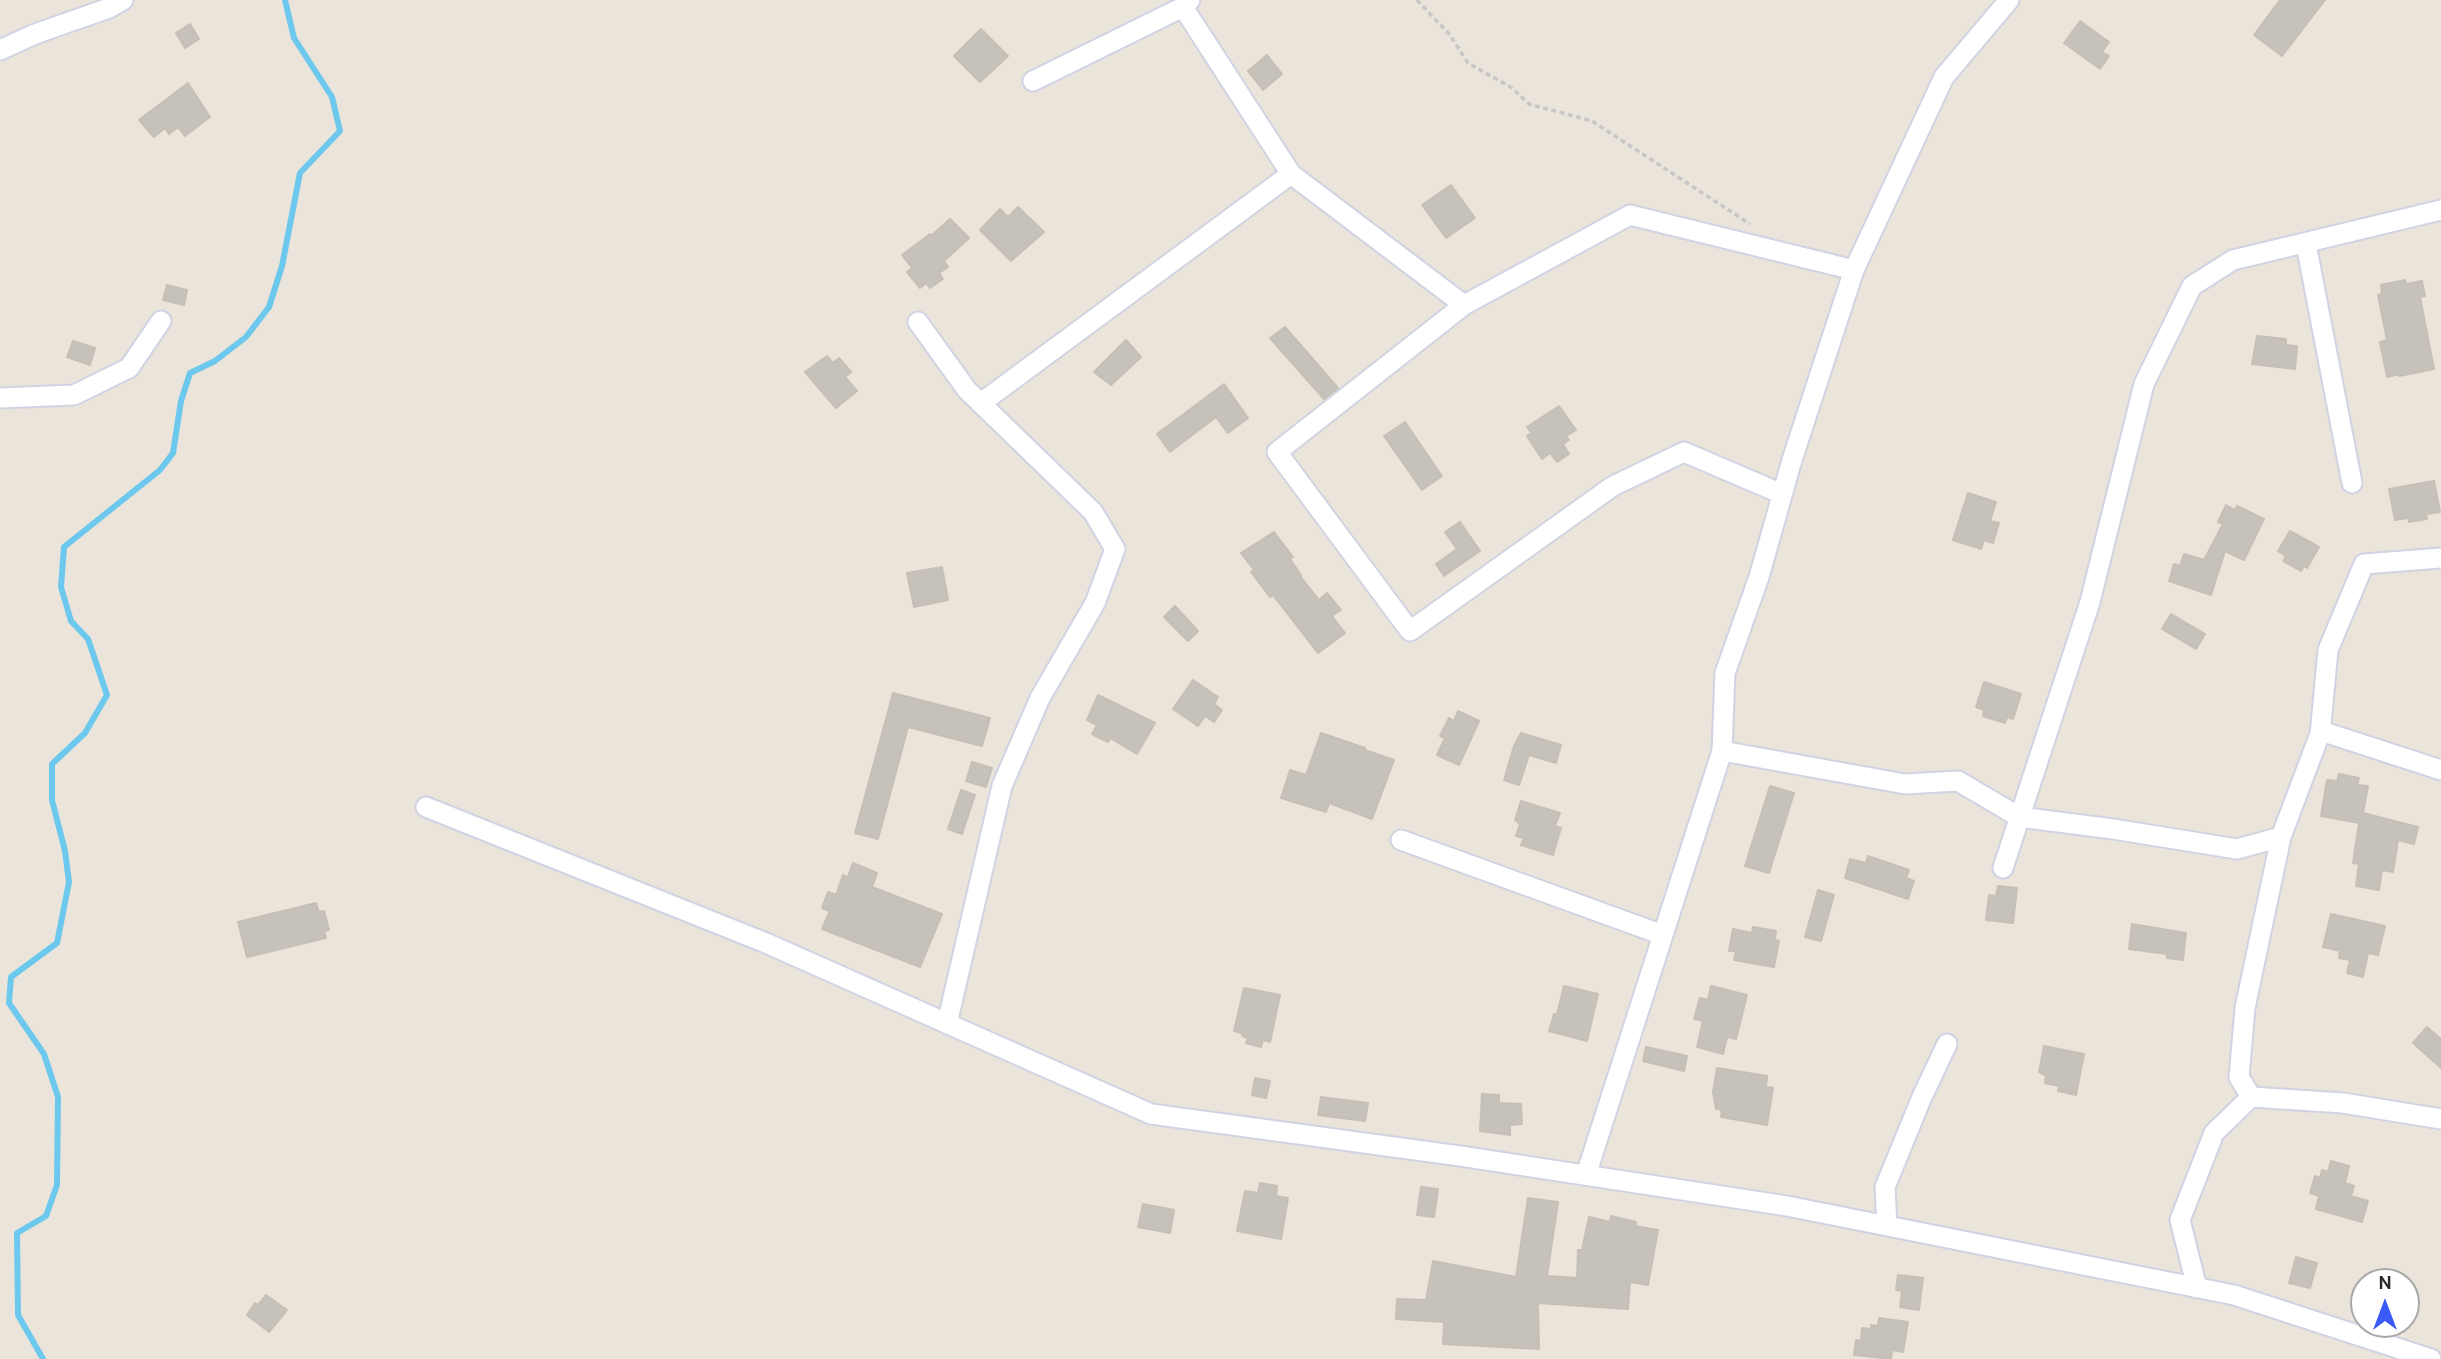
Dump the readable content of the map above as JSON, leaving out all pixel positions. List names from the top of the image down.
{
  "north": "top"
}
